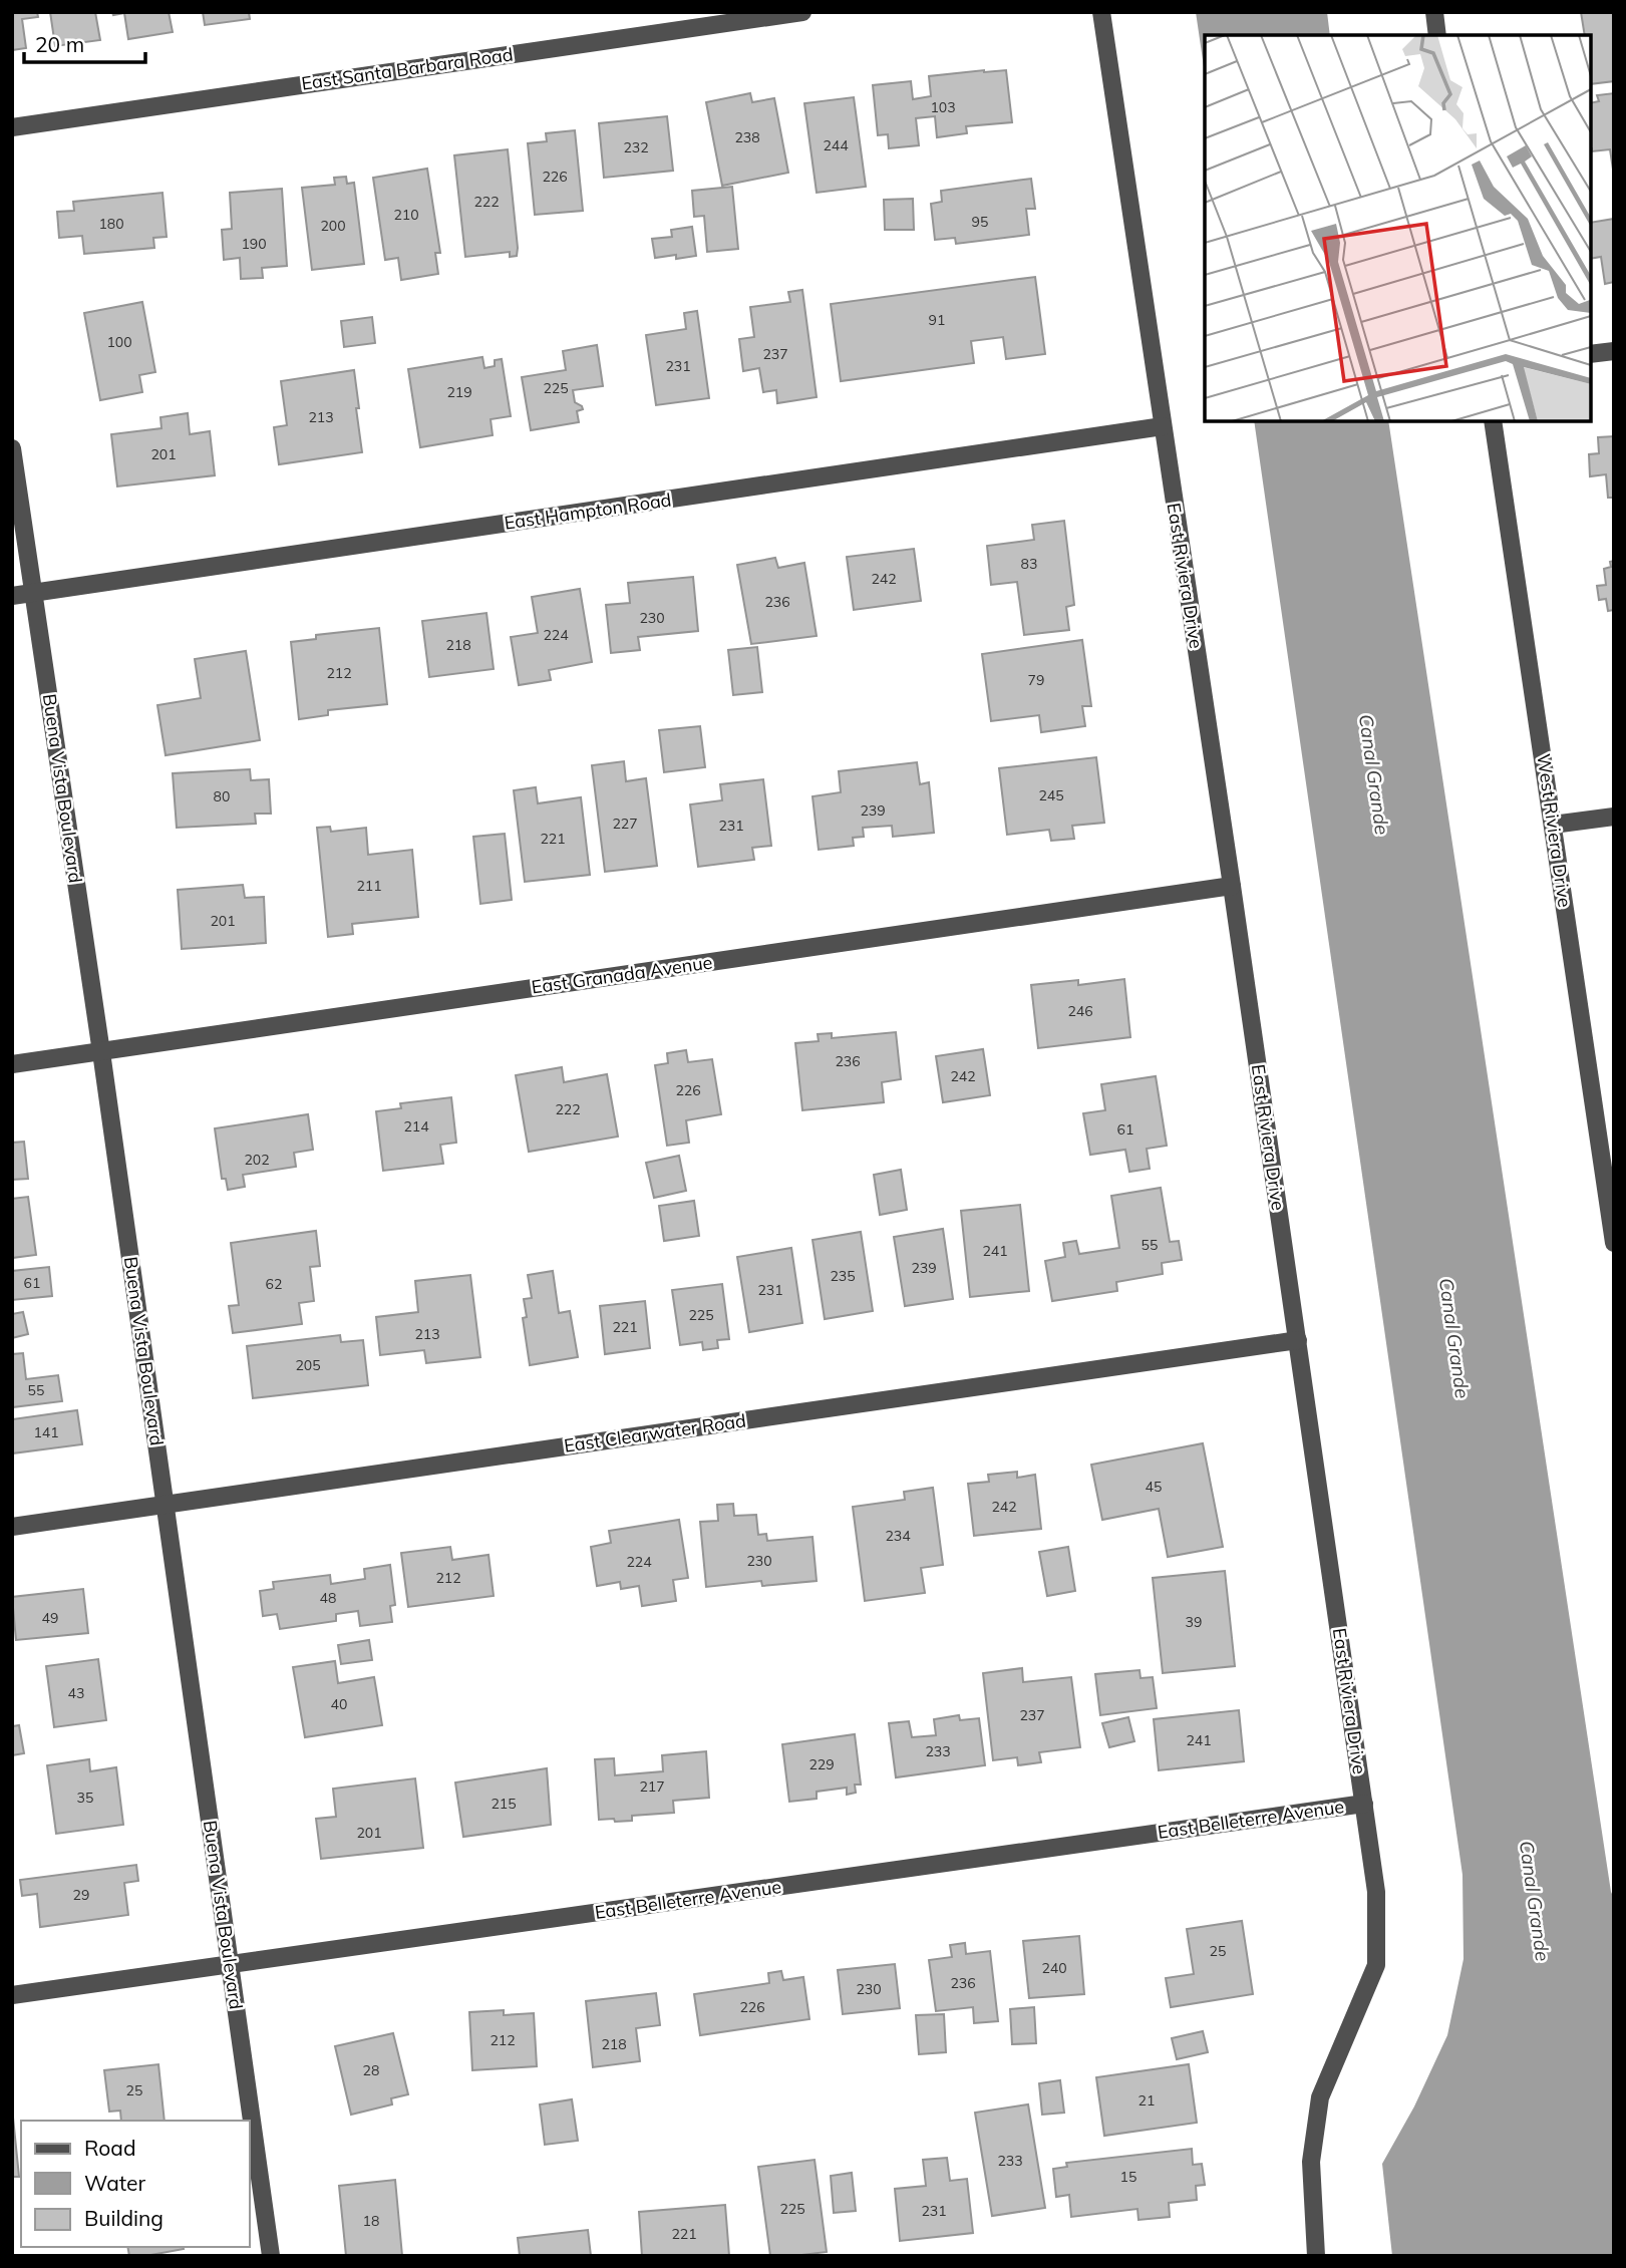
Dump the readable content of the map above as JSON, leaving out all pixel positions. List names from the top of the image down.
{
  "streets": {
    "street": [
      "East Santa Barbara Road",
      "East Hampton Road",
      "East Riviera Drive",
      "Buena Vista Boulevard",
      "West Riviera Drive",
      "East Granada Avenue",
      "East Clearwater Road",
      "East Belleterre Avenue"
    ]
  },
  "crossings": [
    ["East Hampton Road", "East Riviera Drive"],
    ["East Hampton Road", "Buena Vista Boulevard"],
    ["East Riviera Drive", "East Granada Avenue"],
    ["East Riviera Drive", "East Clearwater Road"],
    ["East Riviera Drive", "East Belleterre Avenue"],
    ["Buena Vista Boulevard", "East Granada Avenue"],
    ["Buena Vista Boulevard", "East Clearwater Road"],
    ["Buena Vista Boulevard", "East Belleterre Avenue"]
  ],
  "water": ["Canal Grande"],
  "house_numbers": [
    "103",
    "238",
    "244",
    "232",
    "226",
    "222",
    "210",
    "95",
    "180",
    "200",
    "190",
    "91",
    "100",
    "237",
    "231",
    "225",
    "219",
    "213",
    "201",
    "83",
    "242",
    "236",
    "230",
    "224",
    "218",
    "212",
    "79",
    "245",
    "80",
    "239",
    "227",
    "231",
    "221",
    "211",
    "201",
    "246",
    "236",
    "242",
    "226",
    "222",
    "214",
    "61",
    "202",
    "55",
    "241",
    "239",
    "235",
    "61",
    "62",
    "231",
    "225",
    "221",
    "213",
    "205",
    "55",
    "141",
    "45",
    "242",
    "234",
    "230",
    "224",
    "212",
    "48",
    "49",
    "39",
    "43",
    "40",
    "237",
    "241",
    "233",
    "229",
    "217",
    "35",
    "215",
    "201",
    "29",
    "25",
    "240",
    "236",
    "230",
    "226",
    "212",
    "218",
    "28",
    "25",
    "21",
    "233",
    "15",
    "225",
    "231",
    "18",
    "221"
  ],
  "legend": ["Road", "Water", "Building"],
  "scale_bar": "20 m"
}
